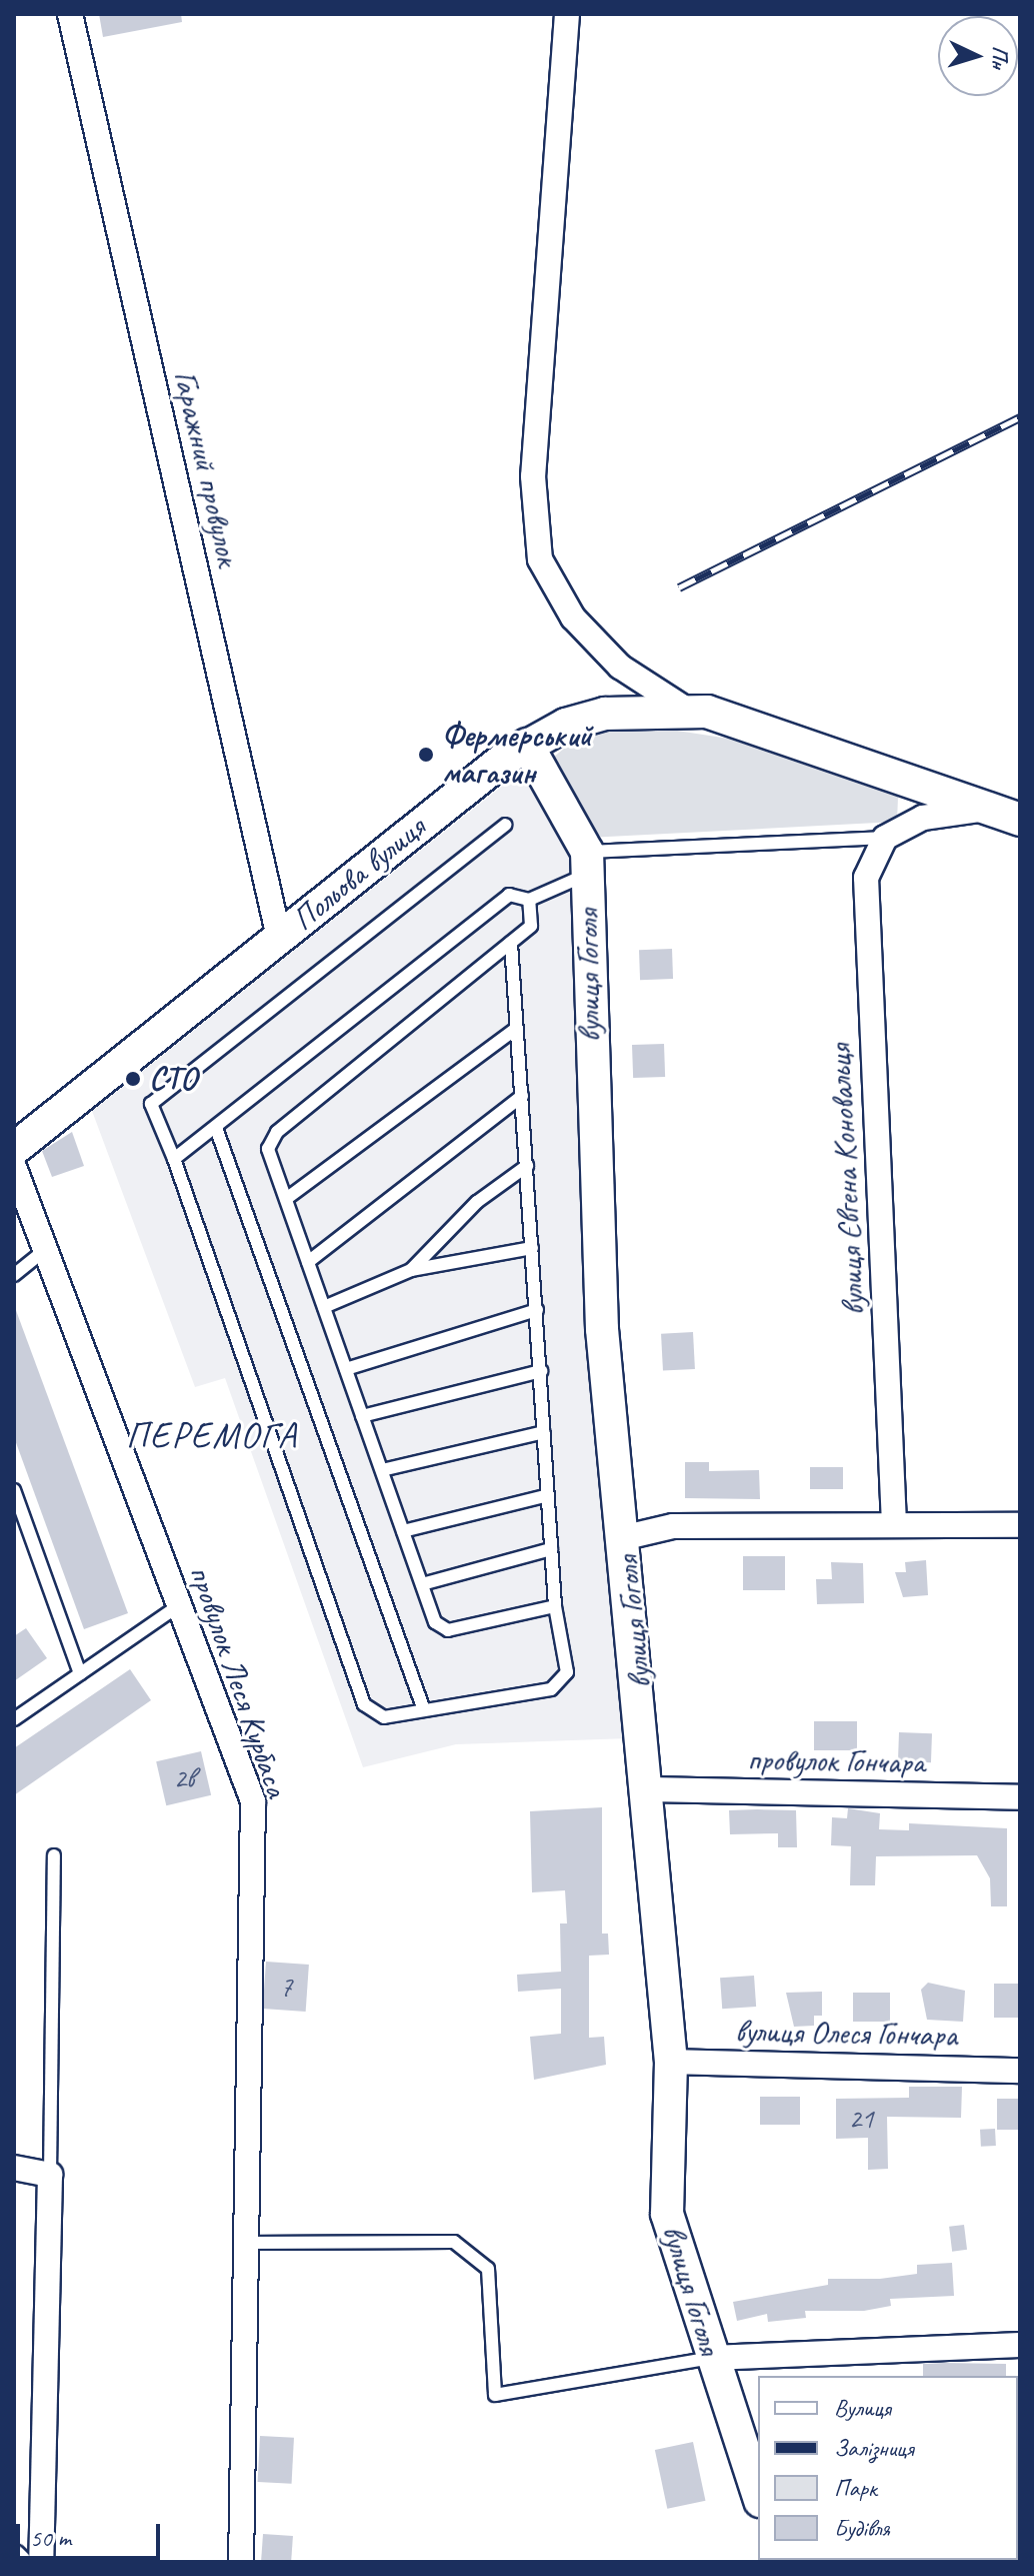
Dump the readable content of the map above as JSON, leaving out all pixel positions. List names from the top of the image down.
{
  "streets": {
    "street": [
      "Гаражний провулок",
      "Польова вулиця",
      "вулиця Гоголя",
      "вулиця Євгена Коновальця",
      "провулок Леся Курбаса",
      "провулок Гончара",
      "вулиця Олеся Гончара"
    ]
  },
  "crossings": [
    ["Гаражний провулок", "Польова вулиця"],
    ["Польова вулиця", "вулиця Гоголя"],
    ["вулиця Гоголя", "провулок Гончара"],
    ["вулиця Гоголя", "вулиця Олеся Гончара"]
  ],
  "districts": ["ПЕРЕМОГА"],
  "places": ["Фермерський магазин", "СТО"],
  "house_numbers": ["2в", "7", "21"],
  "legend": [
    "Вулиця",
    "Залізниця",
    "Парк",
    "Будівля"
  ],
  "scale_bar": "50 m",
  "north": "right"
}
